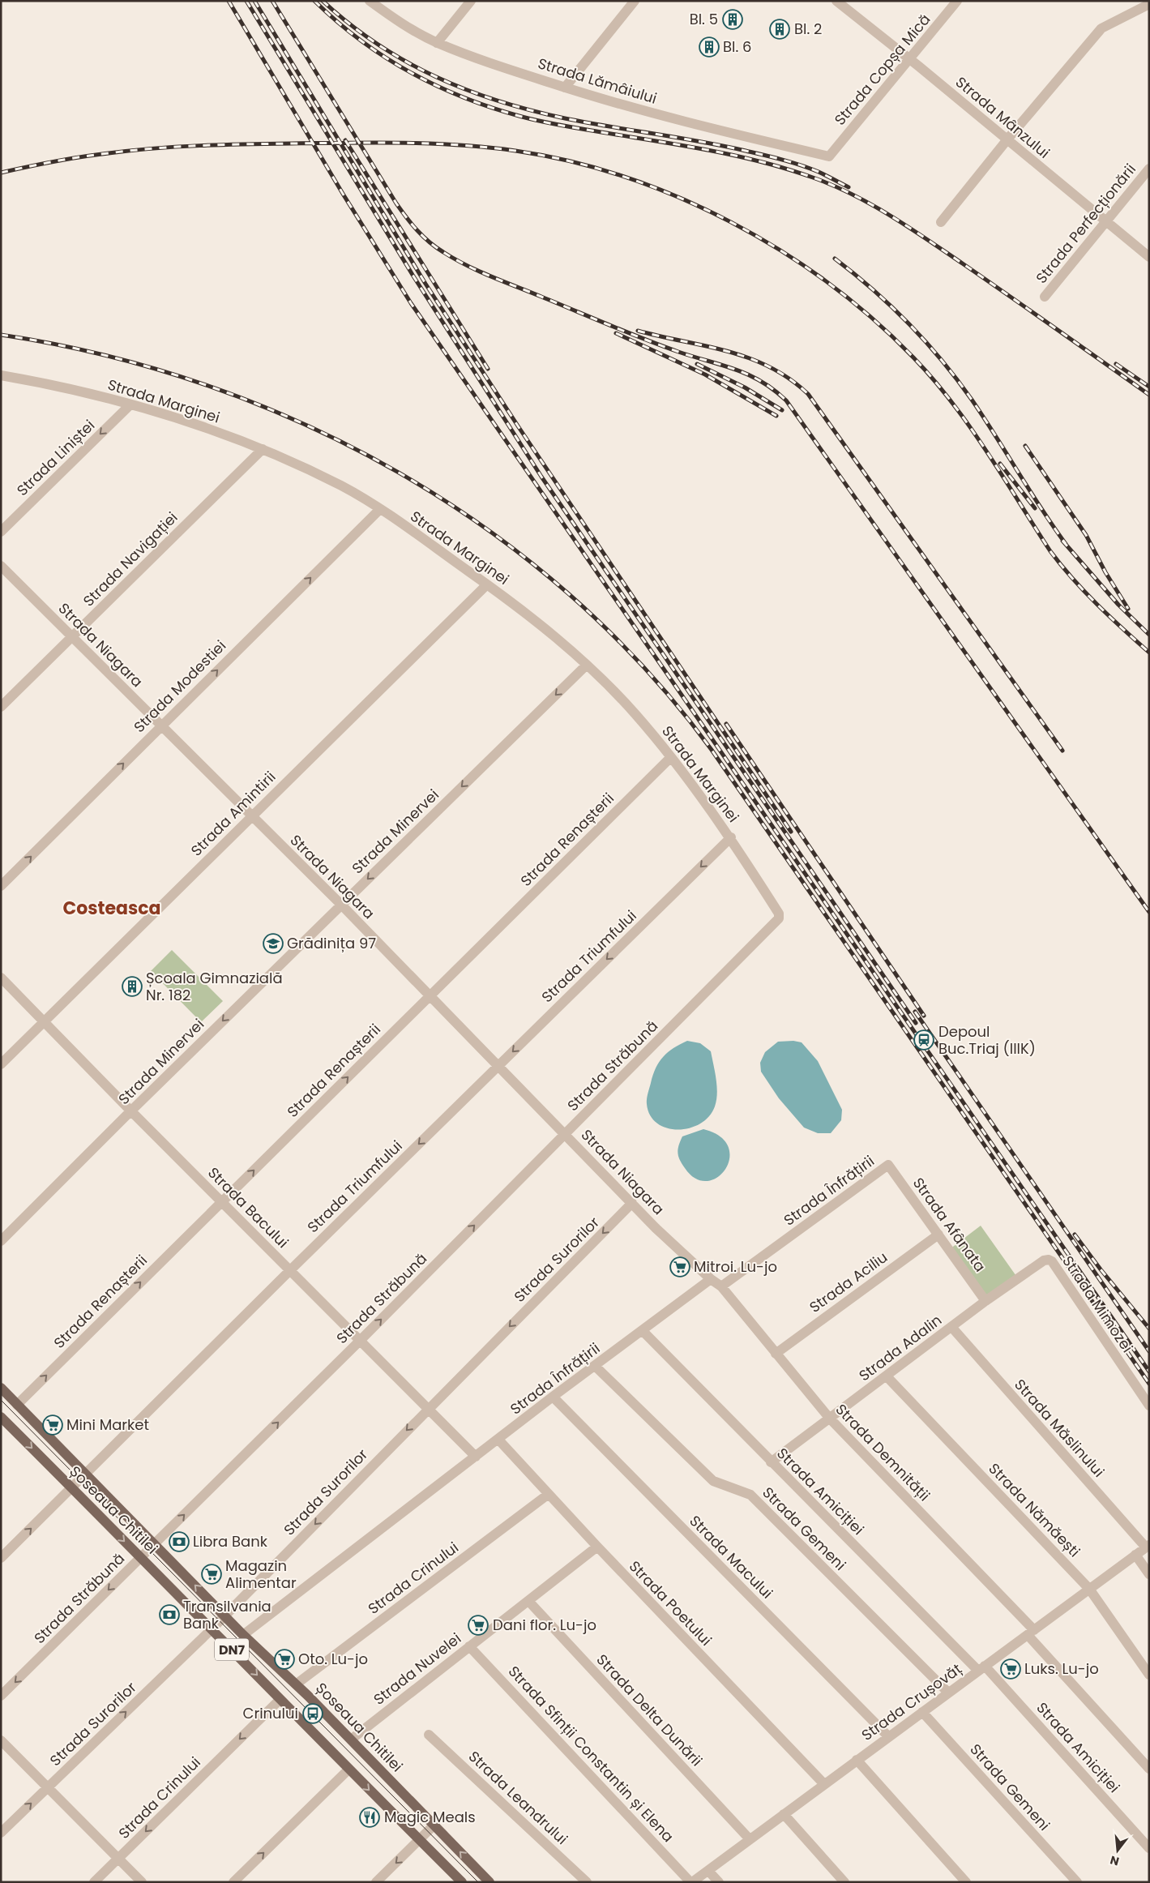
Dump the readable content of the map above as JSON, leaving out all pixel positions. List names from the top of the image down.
{
  "streets": {
    "main road": ["Șoseaua Chitilei", "DN7"],
    "street": [
      "Strada Copșa Mică",
      "Strada Lămâiului",
      "Strada Mânzului",
      "Strada Perfecționării",
      "Strada Marginei",
      "Strada Liniștei",
      "Strada Navigației",
      "Strada Niagara",
      "Strada Modestiei",
      "Strada Amintirii",
      "Strada Minervei",
      "Strada Renașterii",
      "Strada Triumfului",
      "Strada Străbună",
      "Strada Înfrățirii",
      "Strada Bacului",
      "Strada Afânata",
      "Strada Surorilor",
      "Strada Aciliu",
      "Strada Mimozei",
      "Strada Adalin",
      "Strada Măslinului",
      "Strada Demnității",
      "Strada Amiciției",
      "Strada Nămăești",
      "Strada Gemeni",
      "Strada Macului",
      "Strada Crinului",
      "Strada Poetului",
      "Strada Nuvelei",
      "Strada Crușovăț",
      "Strada Delta Dunării",
      "Strada Sfinții Constantin și Elena",
      "Strada Leandrului"
    ]
  },
  "crossings": [
    ["Strada Copșa Mică", "Strada Lămâiului"],
    ["Strada Copșa Mică", "Strada Mânzului"],
    ["Strada Mânzului", "Strada Perfecționării"],
    ["Strada Marginei", "Strada Liniștei"],
    ["Strada Marginei", "Strada Navigației"],
    ["Strada Marginei", "Strada Modestiei"],
    ["Strada Marginei", "Strada Amintirii"],
    ["Strada Marginei", "Strada Minervei"],
    ["Strada Marginei", "Strada Renașterii"],
    ["Strada Marginei", "Strada Triumfului"],
    ["Strada Marginei", "Strada Străbună"],
    ["Strada Navigației", "Strada Niagara"],
    ["Strada Niagara", "Strada Modestiei"],
    ["Strada Niagara", "Strada Amintirii"],
    ["Strada Niagara", "Strada Minervei"],
    ["Strada Niagara", "Strada Renașterii"],
    ["Strada Niagara", "Strada Triumfului"],
    ["Strada Niagara", "Strada Străbună"],
    ["Strada Niagara", "Strada Înfrățirii"],
    ["Strada Niagara", "Strada Surorilor"],
    ["Strada Amintirii", "Strada Bacului"],
    ["Strada Minervei", "Strada Bacului"],
    ["Strada Renașterii", "Strada Bacului"],
    ["Strada Renașterii", "Șoseaua Chitilei"],
    ["Strada Triumfului", "Strada Bacului"],
    ["Strada Triumfului", "Șoseaua Chitilei"],
    ["Strada Străbună", "Strada Bacului"],
    ["Strada Străbună", "Șoseaua Chitilei"],
    ["Strada Înfrățirii", "Strada Bacului"],
    ["Strada Înfrățirii", "Strada Afânata"],
    ["Strada Înfrățirii", "Strada Demnității"],
    ["Strada Înfrățirii", "Strada Amiciției"],
    ["Strada Înfrățirii", "Șoseaua Chitilei"],
    ["Strada Înfrățirii", "Strada Gemeni"],
    ["Strada Înfrățirii", "Strada Macului"],
    ["Strada Înfrățirii", "Strada Poetului"],
    ["Strada Bacului", "Strada Surorilor"],
    ["Strada Afânata", "Strada Aciliu"],
    ["Strada Afânata", "Strada Adalin"],
    ["Strada Surorilor", "Șoseaua Chitilei"],
    ["Strada Aciliu", "Strada Demnității"],
    ["Strada Mimozei", "Strada Adalin"],
    ["Strada Adalin", "Strada Măslinului"],
    ["Strada Adalin", "Strada Demnității"],
    ["Strada Adalin", "Strada Amiciției"],
    ["Strada Adalin", "Strada Nămăești"],
    ["Strada Măslinului", "Strada Crușovăț"],
    ["Strada Demnității", "Strada Crușovăț"],
    ["Strada Amiciției", "Strada Crușovăț"],
    ["Șoseaua Chitilei", "Strada Crinului"],
    ["Șoseaua Chitilei", "Strada Nuvelei"],
    ["Strada Nămăești", "Strada Crușovăț"],
    ["Strada Gemeni", "Strada Crușovăț"],
    ["Strada Macului", "Strada Crușovăț"],
    ["Strada Crinului", "Strada Poetului"],
    ["Strada Poetului", "Strada Nuvelei"],
    ["Strada Poetului", "Strada Crușovăț"],
    ["Strada Nuvelei", "Strada Delta Dunării"],
    ["Strada Nuvelei", "Strada Sfinții Constantin și Elena"],
    ["Strada Crușovăț", "Strada Delta Dunării"],
    ["Strada Crușovăț", "Strada Sfinții Constantin și Elena"]
  ],
  "one_way": [
    "Strada Liniștei",
    "Strada Modestiei",
    "Strada Minervei",
    "Strada Renașterii",
    "Strada Crinului"
  ],
  "districts": ["Costeasca"],
  "places": {
    "building": [
      "Bl. 5",
      "Bl. 2",
      "Bl. 6",
      "Școala Gimnazială Nr. 182"
    ],
    "school or university": ["Grădinița 97"],
    "station": ["Depoul Buc.Triaj (IIIK)"],
    "supermarket": [
      "Mitroi. Lu-jo",
      "Mini Market",
      "Magazin Alimentar",
      "Dani flor. Lu-jo",
      "Oto. Lu-jo",
      "Luks. Lu-jo"
    ],
    "bank": ["Libra Bank", "Transilvania Bank"],
    "bus stop": ["Crinului"],
    "restaurant": ["Magic Meals"]
  },
  "north": "bottom"
}
